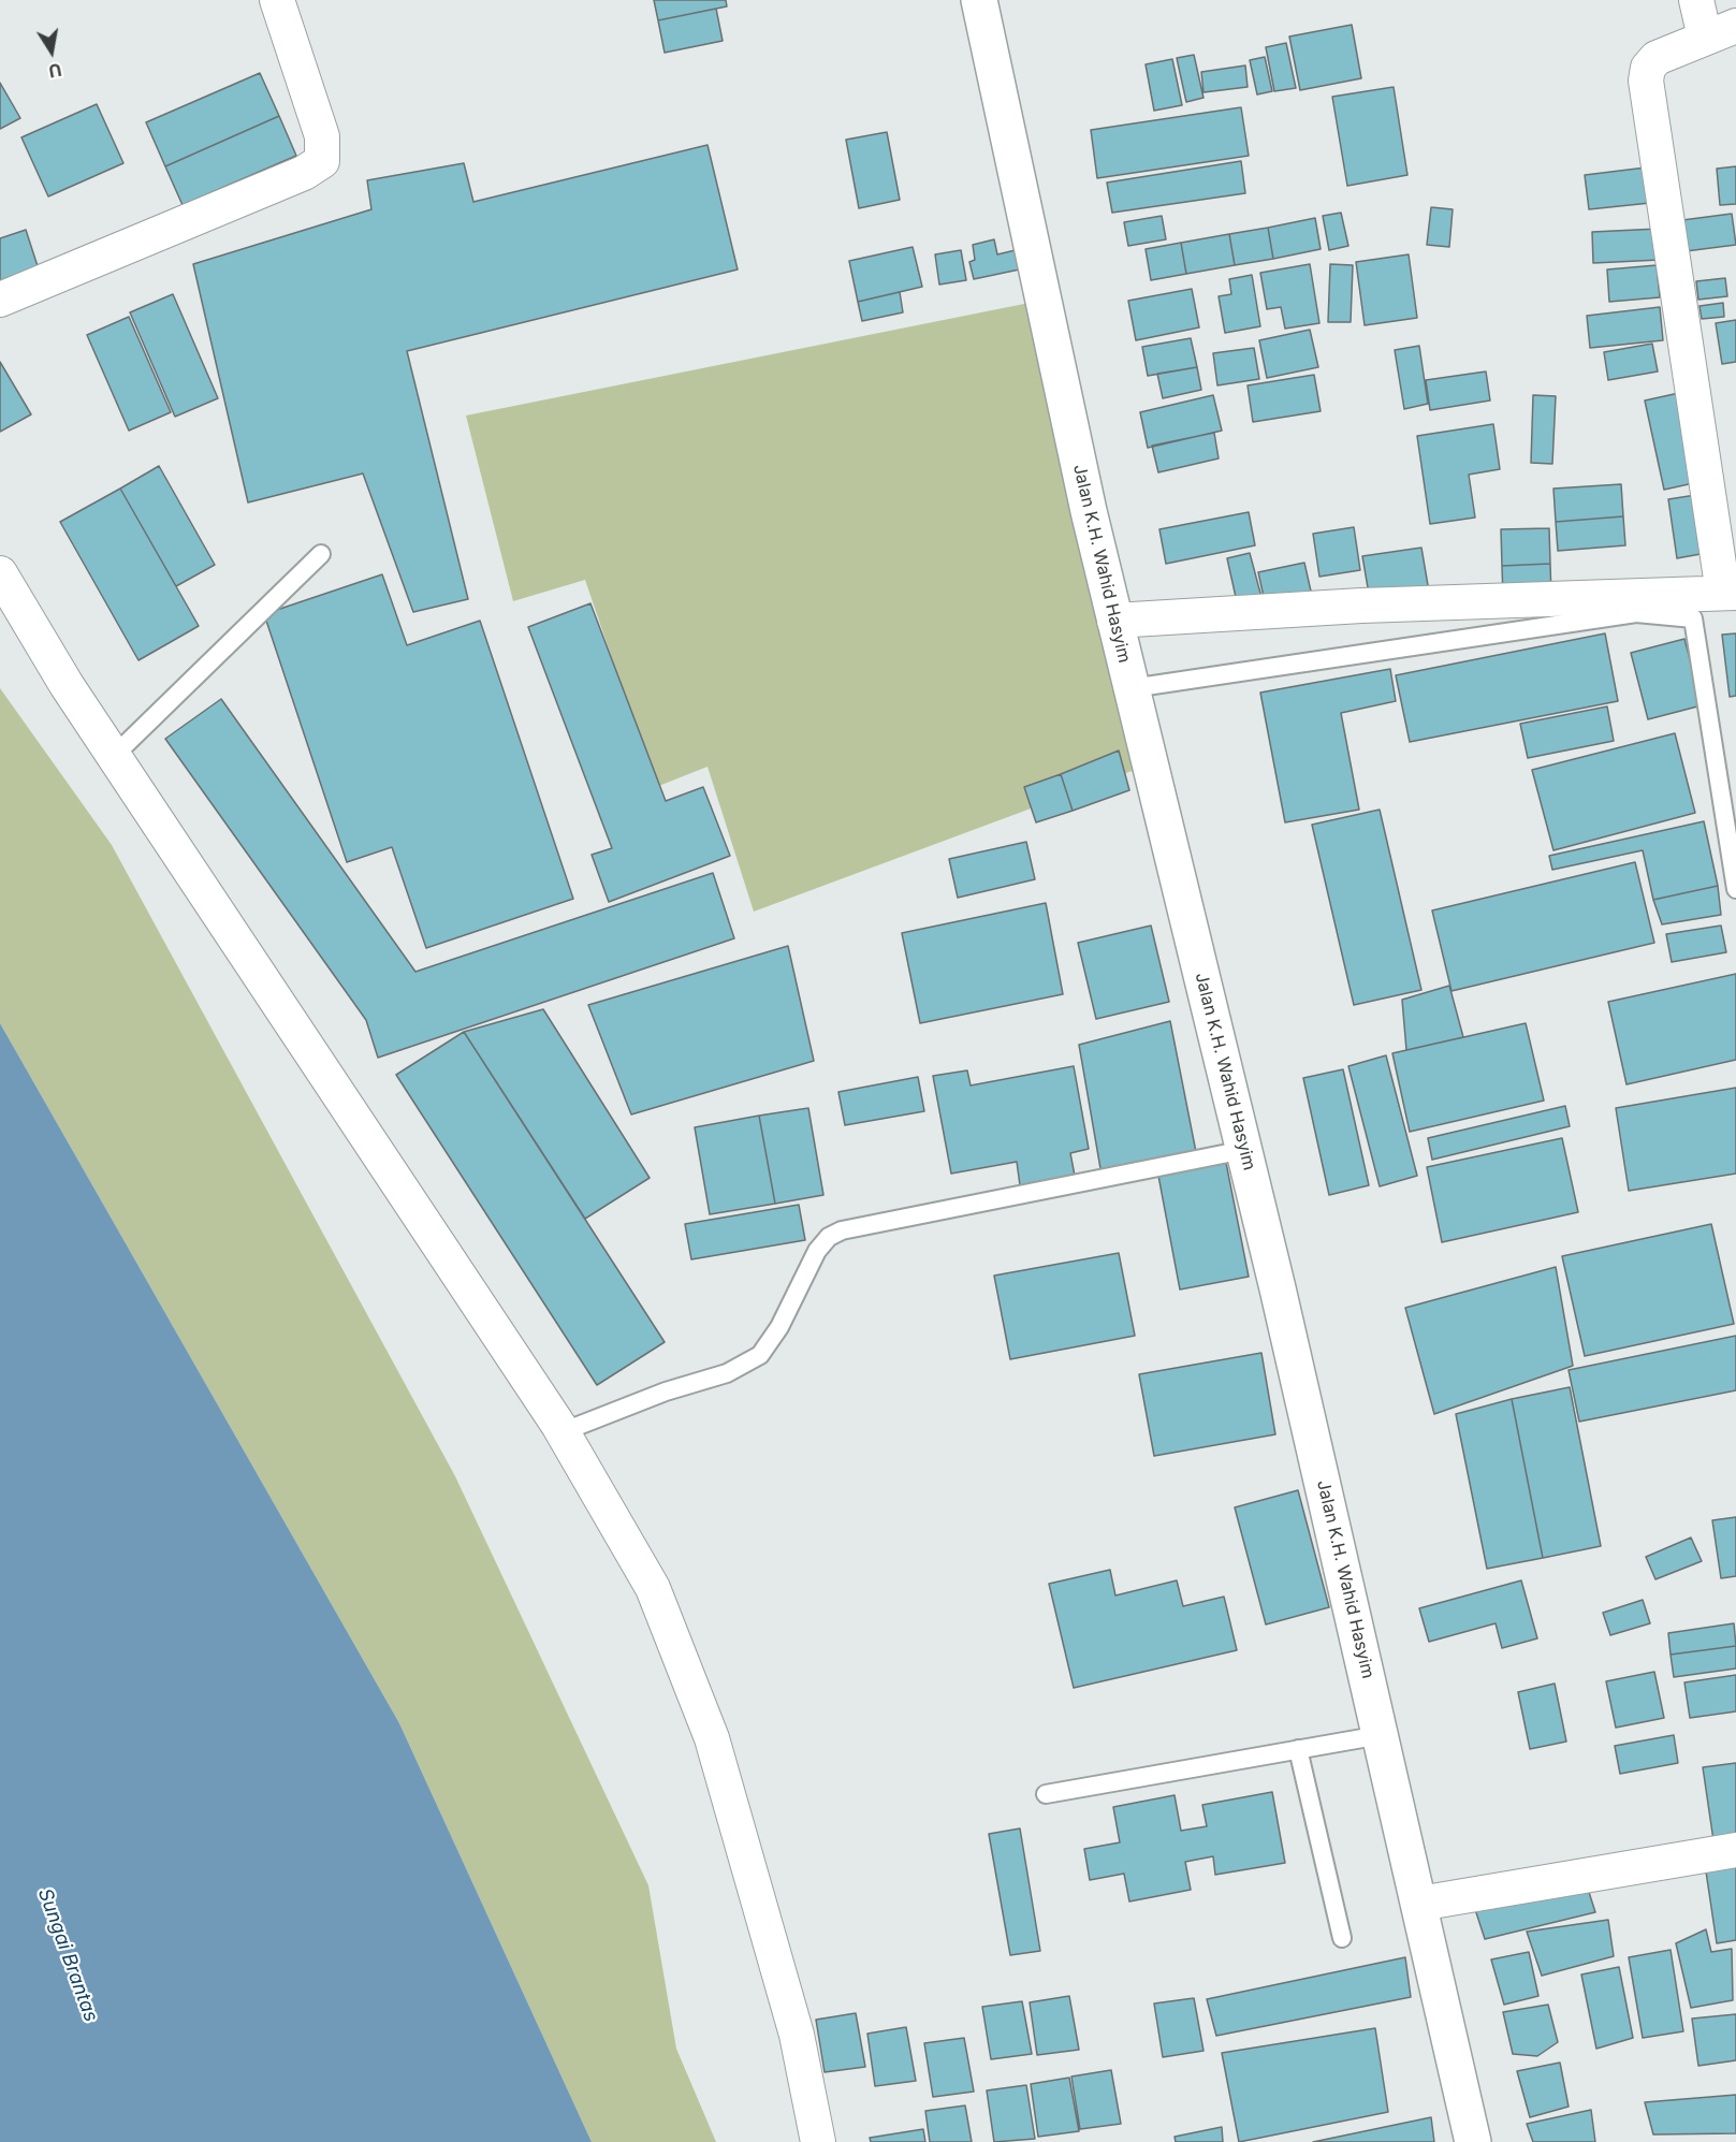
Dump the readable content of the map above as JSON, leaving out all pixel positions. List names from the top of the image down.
{
  "streets": {
    "main road": ["Jalan K.H. Wahid Hasyim"]
  },
  "water": ["Sungai Brantas"],
  "north": "bottom"
}
